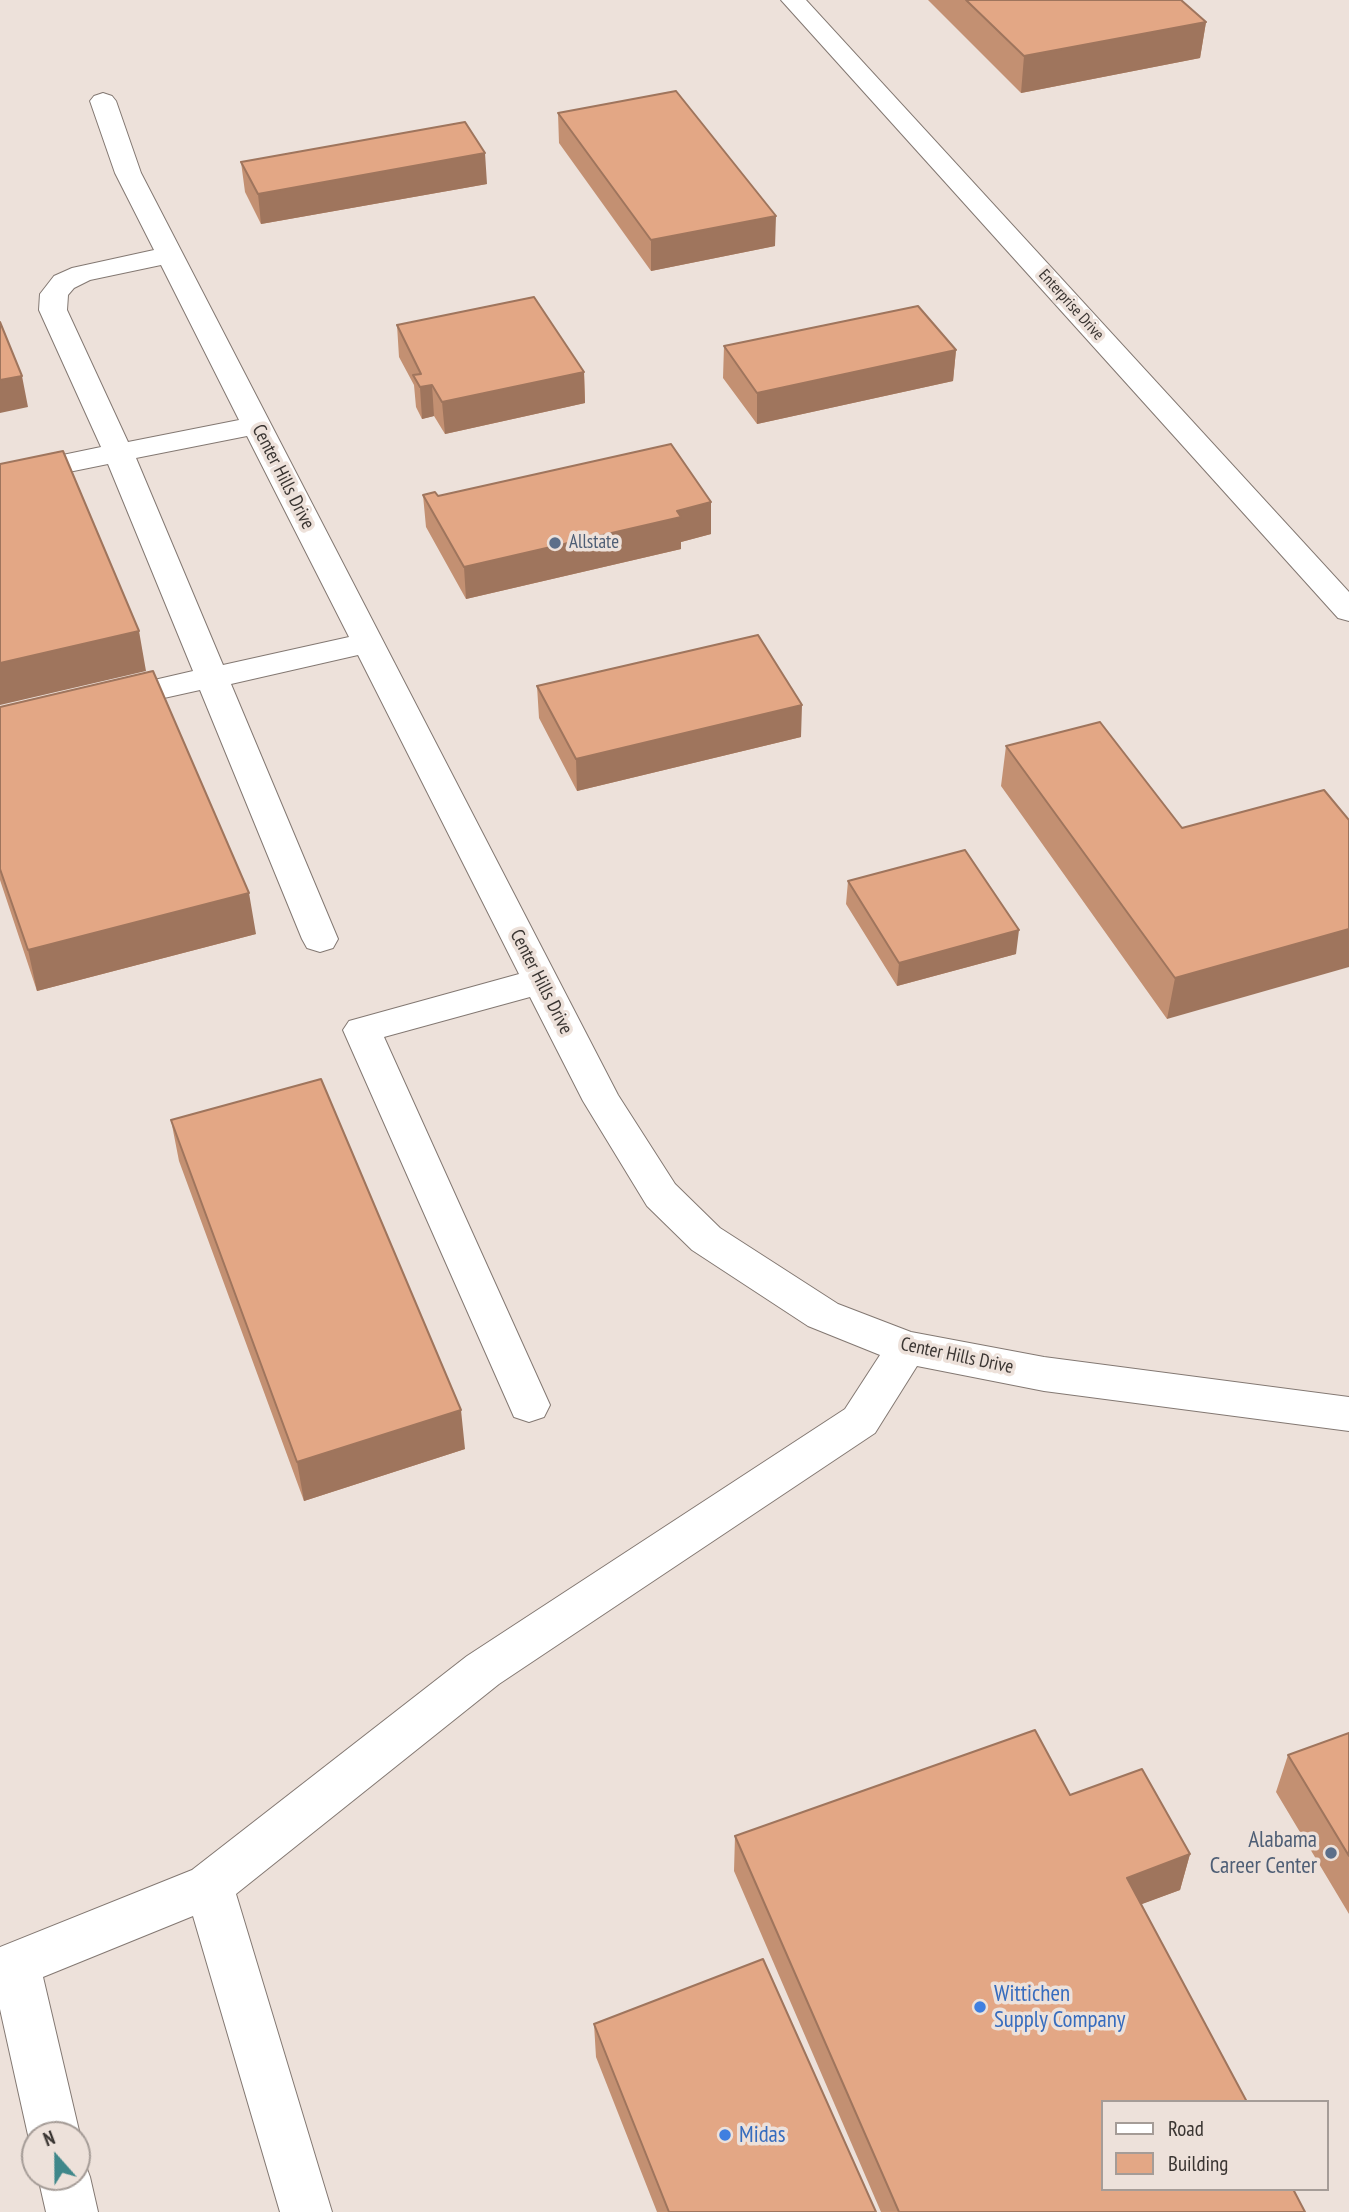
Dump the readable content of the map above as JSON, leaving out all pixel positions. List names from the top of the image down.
{
  "streets": {
    "street": ["Enterprise Drive", "Center Hills Drive"]
  },
  "places": [
    "Allstate",
    "Alabama Career Center",
    "Wittichen Supply Company",
    "Midas"
  ],
  "legend": ["Road", "Building"],
  "north": "top"
}
